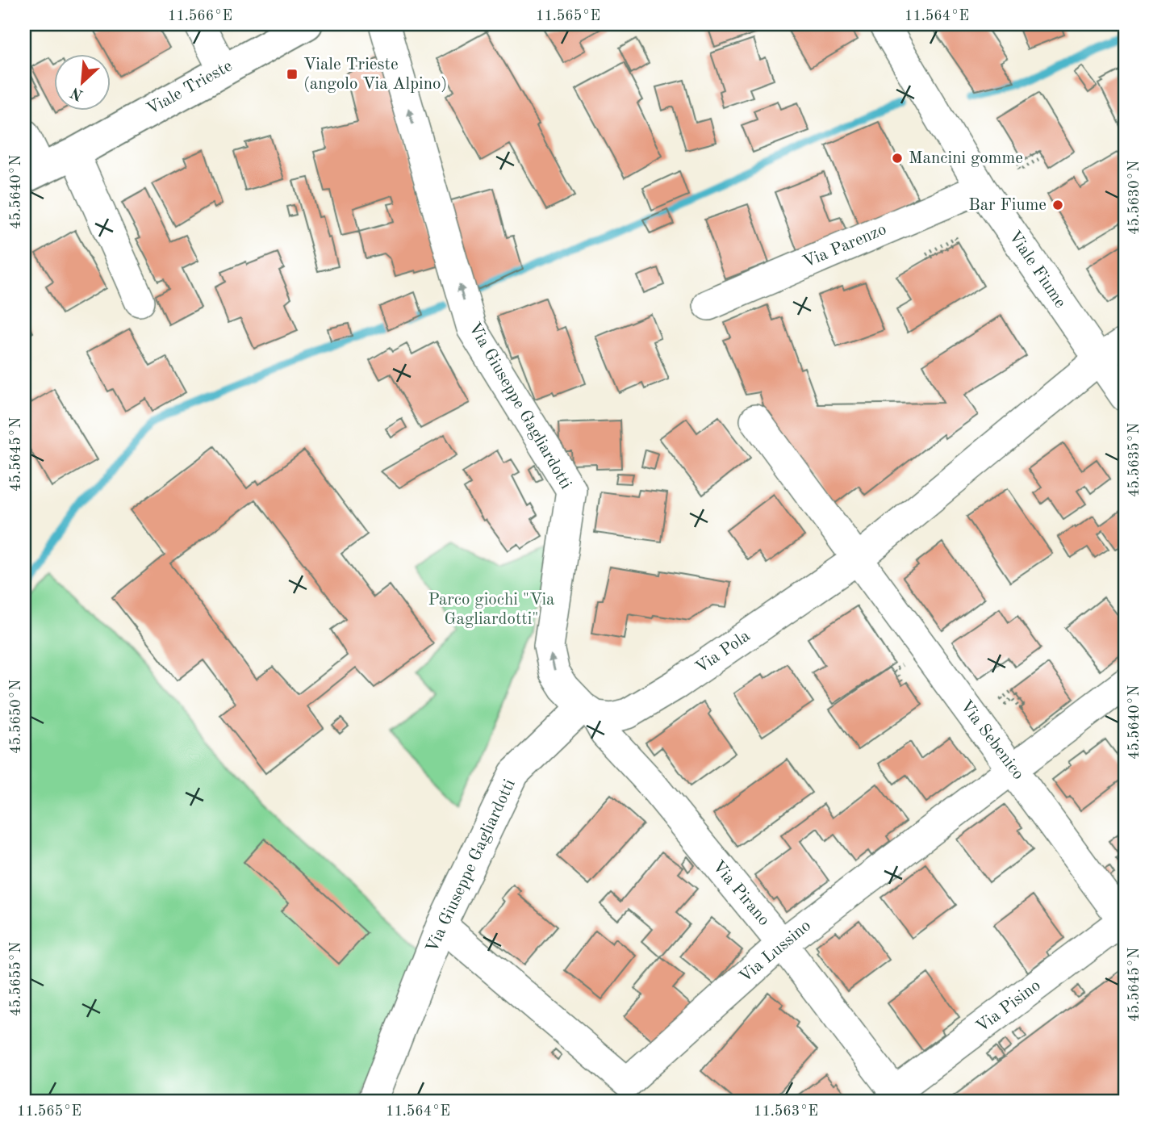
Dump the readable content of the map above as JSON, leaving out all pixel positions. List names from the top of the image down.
{
  "streets": {
    "main road": ["Viale Trieste"],
    "street": [
      "Via Parenzo",
      "Viale Fiume",
      "Via Giuseppe Gagliardotti",
      "Via Pola",
      "Via Sebenico",
      "Via Pirano",
      "Via Lussino",
      "Via Pisino"
    ]
  },
  "crossings": [
    ["Via Parenzo", "Viale Fiume"],
    ["Viale Fiume", "Via Pola"],
    ["Via Giuseppe Gagliardotti", "Via Pola"],
    ["Via Giuseppe Gagliardotti", "Via Pirano"],
    ["Via Giuseppe Gagliardotti", "Via Lussino"],
    ["Via Pola", "Via Sebenico"],
    ["Via Pola", "Via Pirano"],
    ["Via Sebenico", "Via Lussino"],
    ["Via Sebenico", "Via Pisino"],
    ["Via Pirano", "Via Lussino"],
    ["Via Pirano", "Via Pisino"]
  ],
  "one_way": ["Via Giuseppe Gagliardotti"],
  "parks": ["Parco giochi \"Via Gagliardotti\""],
  "places": {
    "transit": ["Viale Trieste (angolo Via Alpino)"],
    "other": ["Mancini gomme", "Bar Fiume"]
  },
  "north": "bottom left",
  "coordinates": [
    "11.566°E",
    "11.565°E",
    "11.564°E",
    "45.5640°N",
    "45.5630°N",
    "45.5645°N",
    "45.5635°N",
    "45.5650°N",
    "45.5655°N",
    "11.563°E"
  ]
}
